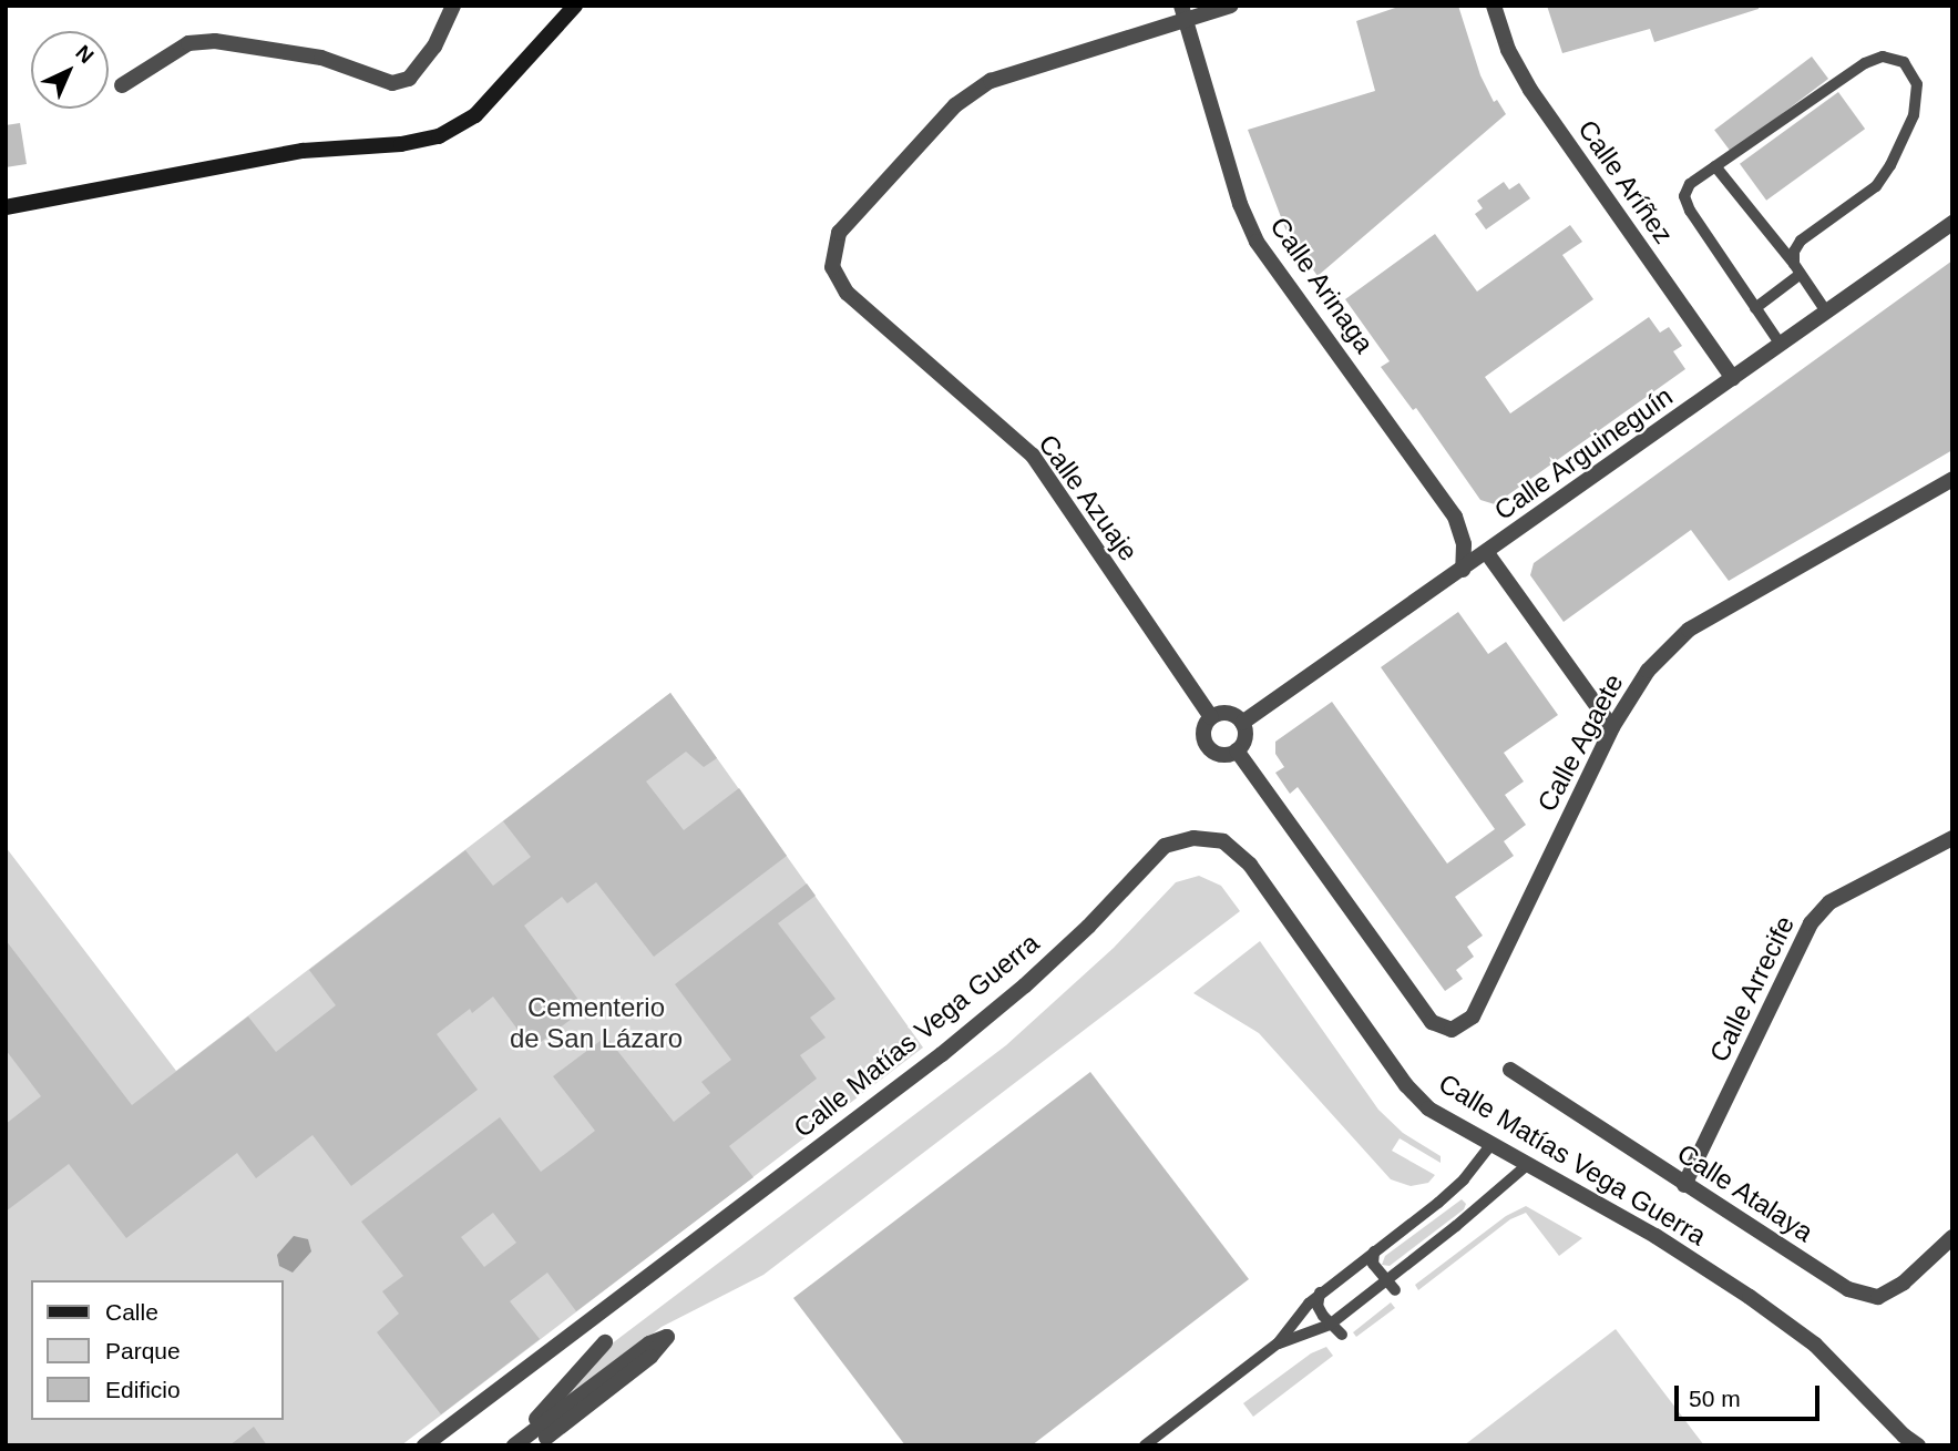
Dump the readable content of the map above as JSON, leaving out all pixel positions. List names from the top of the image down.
{
  "streets": {
    "street": [
      "Calle Aríñez",
      "Calle Arinaga",
      "Calle Arguineguín",
      "Calle Azuaje",
      "Calle Agaete",
      "Calle Arrecife",
      "Calle Matías Vega Guerra",
      "Calle Atalaya"
    ]
  },
  "crossings": [
    ["Calle Aríñez", "Calle Arguineguín"],
    ["Calle Arinaga", "Calle Arguineguín"],
    ["Calle Arinaga", "Calle Azuaje"],
    ["Calle Arguineguín", "Calle Azuaje"],
    ["Calle Arguineguín", "Calle Agaete"],
    ["Calle Azuaje", "Calle Agaete"],
    ["Calle Arrecife", "Calle Atalaya"]
  ],
  "parks": ["Cementerio de San Lázaro"],
  "legend": ["Calle", "Parque", "Edificio"],
  "scale_bar": "50 m",
  "north": "top right"
}
